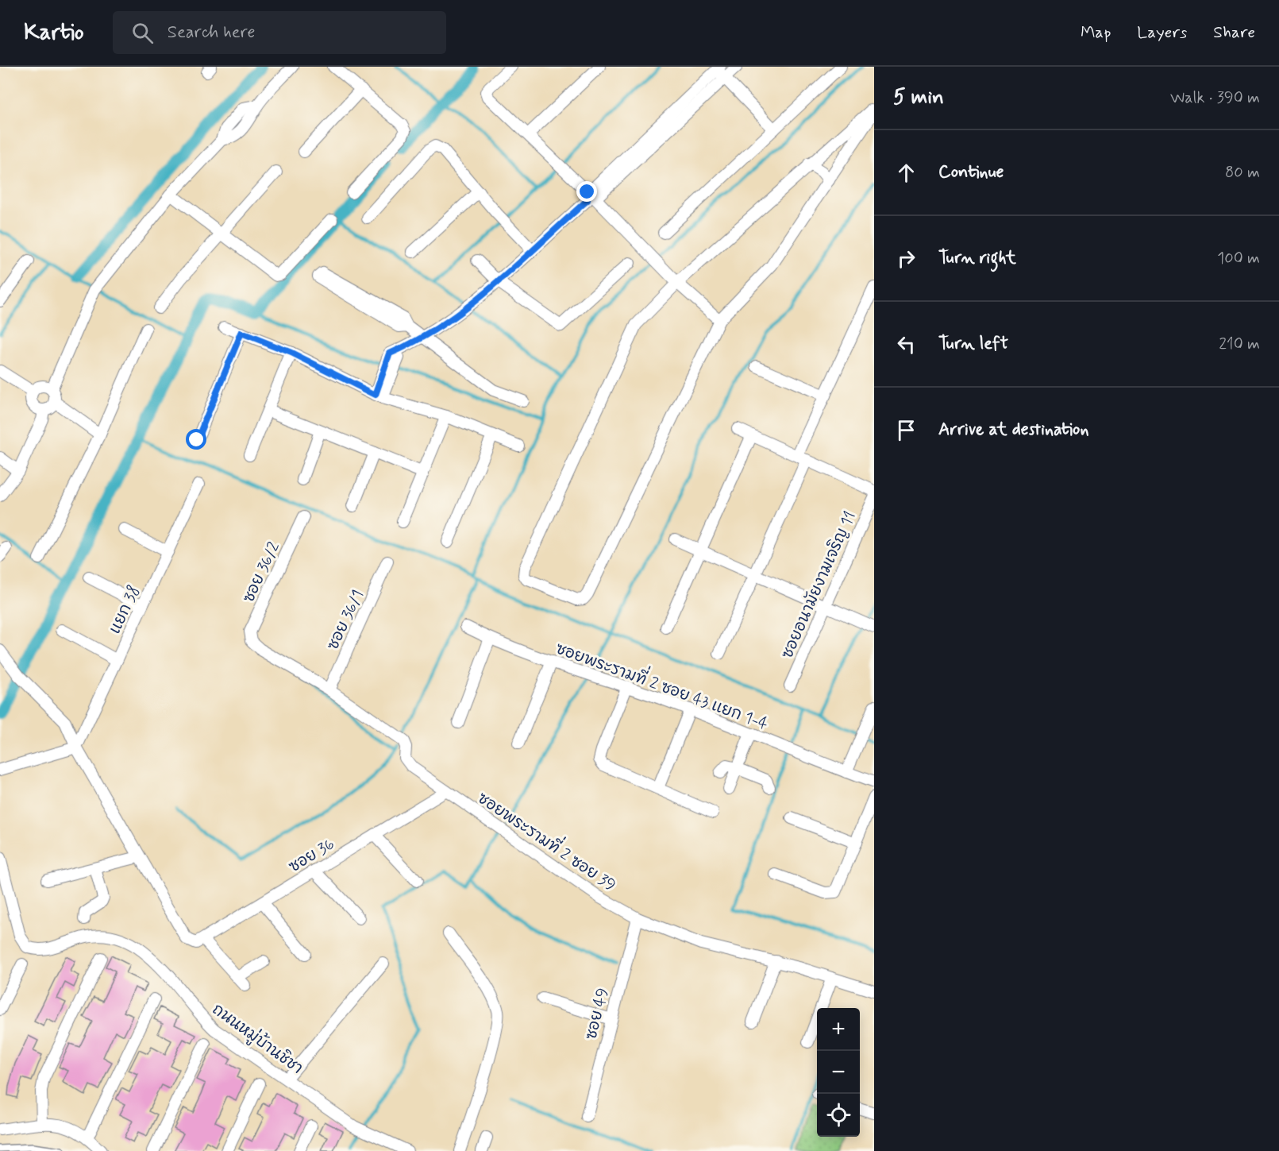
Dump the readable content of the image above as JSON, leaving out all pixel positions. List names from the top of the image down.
{
  "streets": {
    "street": [
      "ซอย 36/2",
      "ซอยอนามัยงามเจริญ 11",
      "แยก 38",
      "ซอย 36/1",
      "ซอยพระรามที่ 2 ซอย 43 แยก 1-4",
      "ซอยพระรามที่ 2 ซอย 39",
      "ซอย 36",
      "ซอย 49",
      "ถนนหมู่บ้านชิชา"
    ]
  },
  "crossings": [
    ["ซอย 36/2", "ซอยพระรามที่ 2 ซอย 39"],
    ["ซอย 36/1", "ซอยพระรามที่ 2 ซอย 39"],
    ["ซอยพระรามที่ 2 ซอย 39", "ซอย 36"],
    ["ซอยพระรามที่ 2 ซอย 39", "ซอย 49"]
  ],
  "page": {
    "header": "Kartio",
    "search": "Search here",
    "nav": ["Map", "Layers", "Share"],
    "heading": ["5 min", "Walk · 390 m"],
    "list": [
      ["Continue", "80 m"],
      ["Turn right", "100 m"],
      ["Turn left", "210 m"],
      "Arrive at destination"
    ],
    "map_buttons": ["+", "−"]
  }
}
